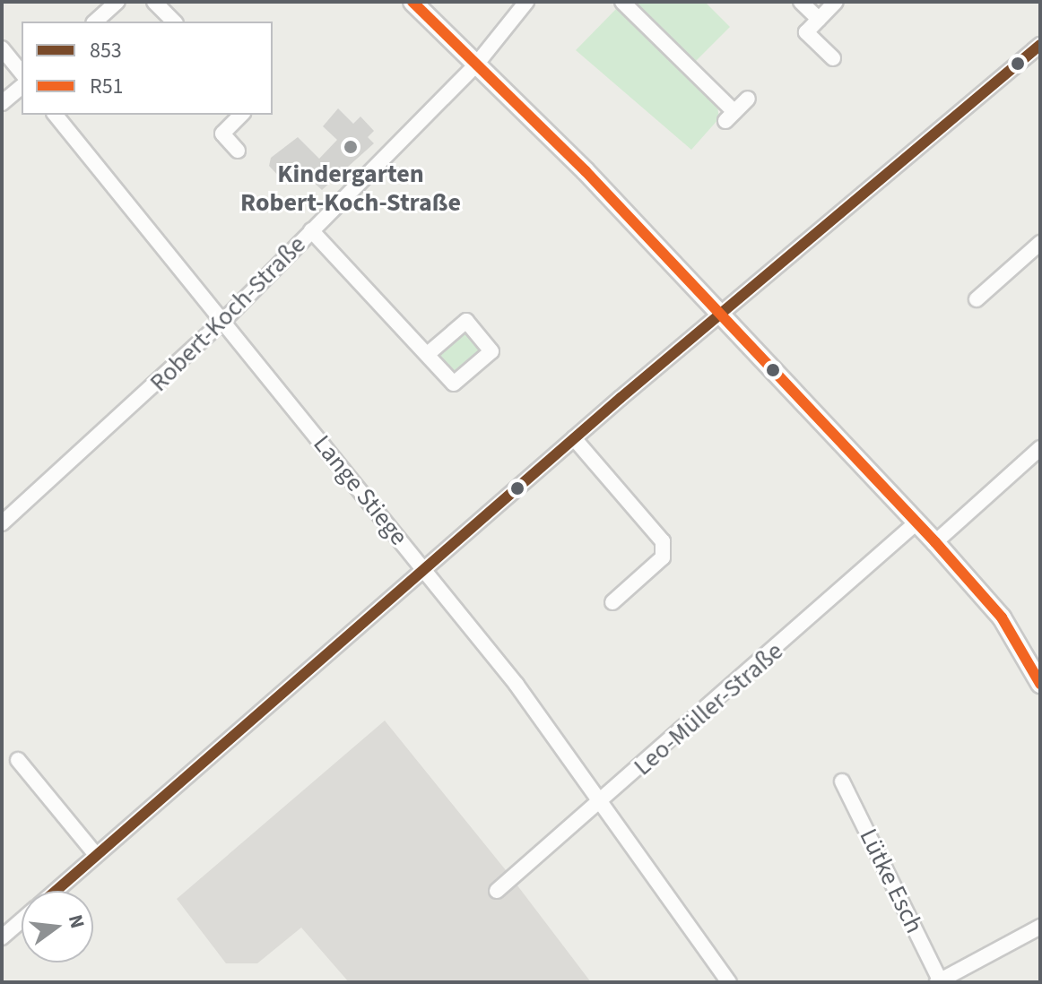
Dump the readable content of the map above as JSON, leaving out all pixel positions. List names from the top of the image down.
{
  "streets": {
    "street": [
      "Robert-Koch-Straße",
      "Lange Stiege",
      "Leo-Müller-Straße",
      "Lütke Esch"
    ]
  },
  "crossings": [
    ["Robert-Koch-Straße", "Lange Stiege"],
    ["Lange Stiege", "Leo-Müller-Straße"]
  ],
  "places": ["Kindergarten Robert-Koch-Straße"],
  "lines": ["transit line R51", "transit line 853"],
  "legend": ["853", "R51"],
  "north": "right"
}
